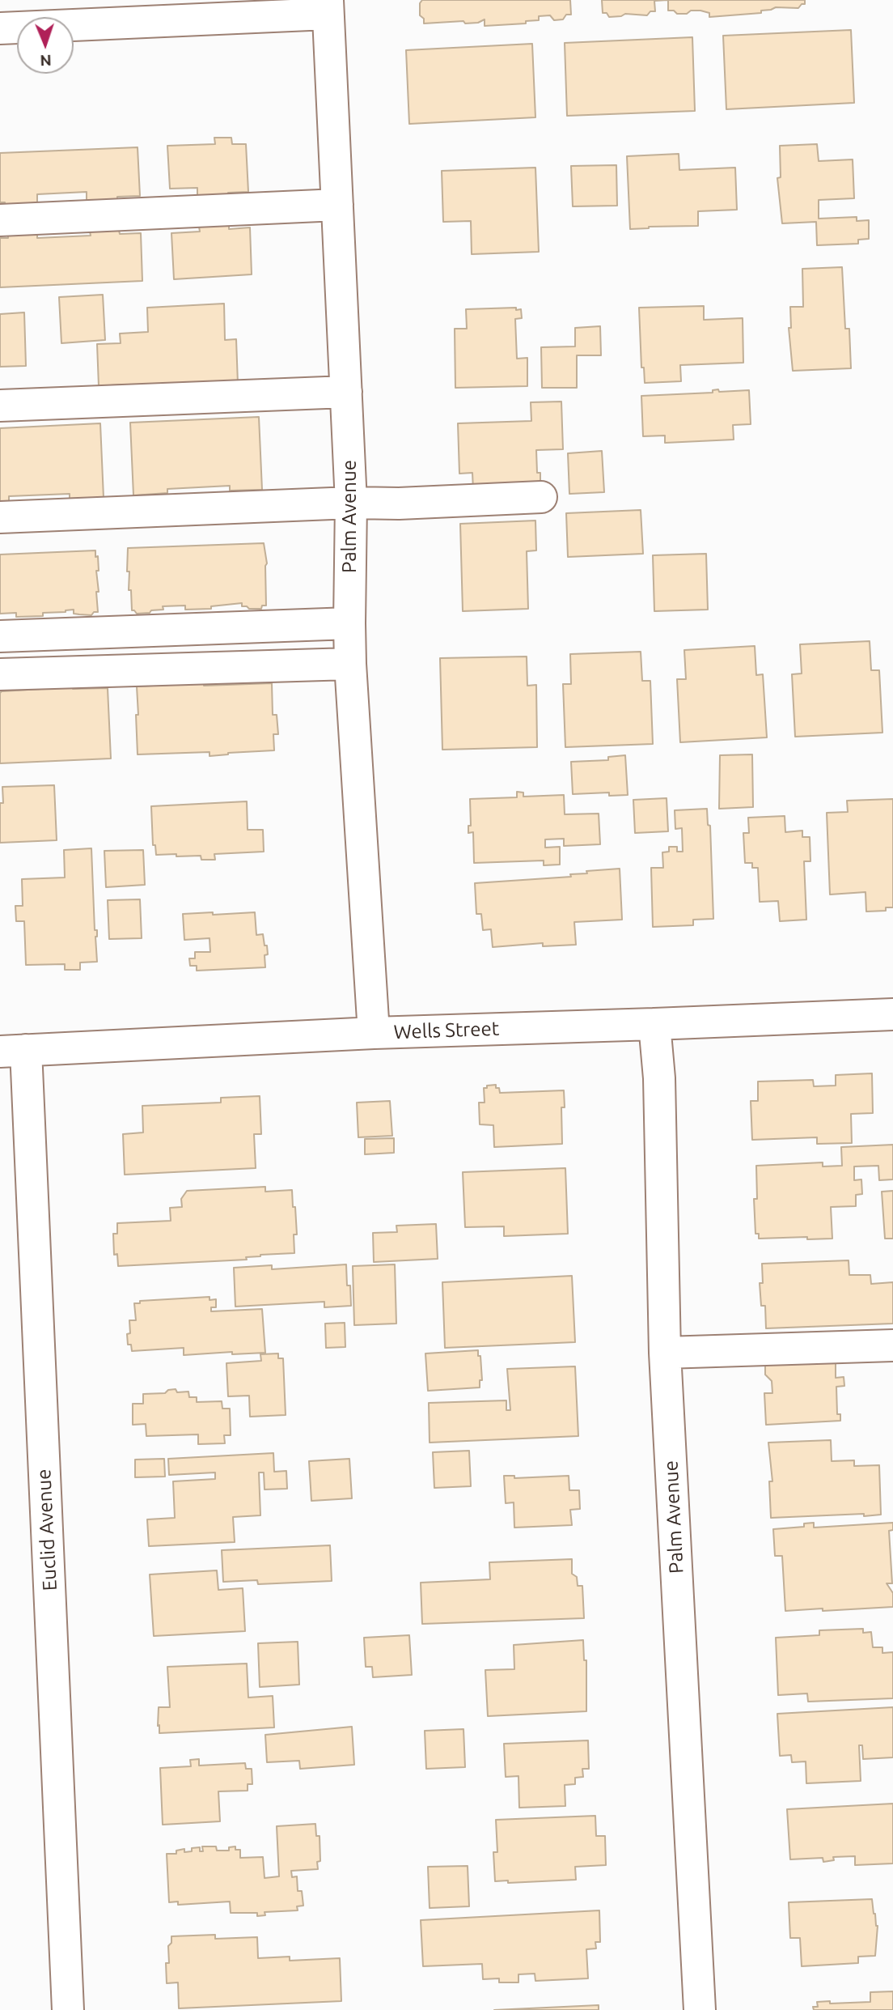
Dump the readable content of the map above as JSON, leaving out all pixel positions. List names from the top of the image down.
{
  "streets": {
    "street": ["Palm Avenue", "Wells Street", "Euclid Avenue"]
  },
  "crossings": [
    ["Palm Avenue", "Wells Street"],
    ["Wells Street", "Euclid Avenue"]
  ],
  "north": "bottom"
}
